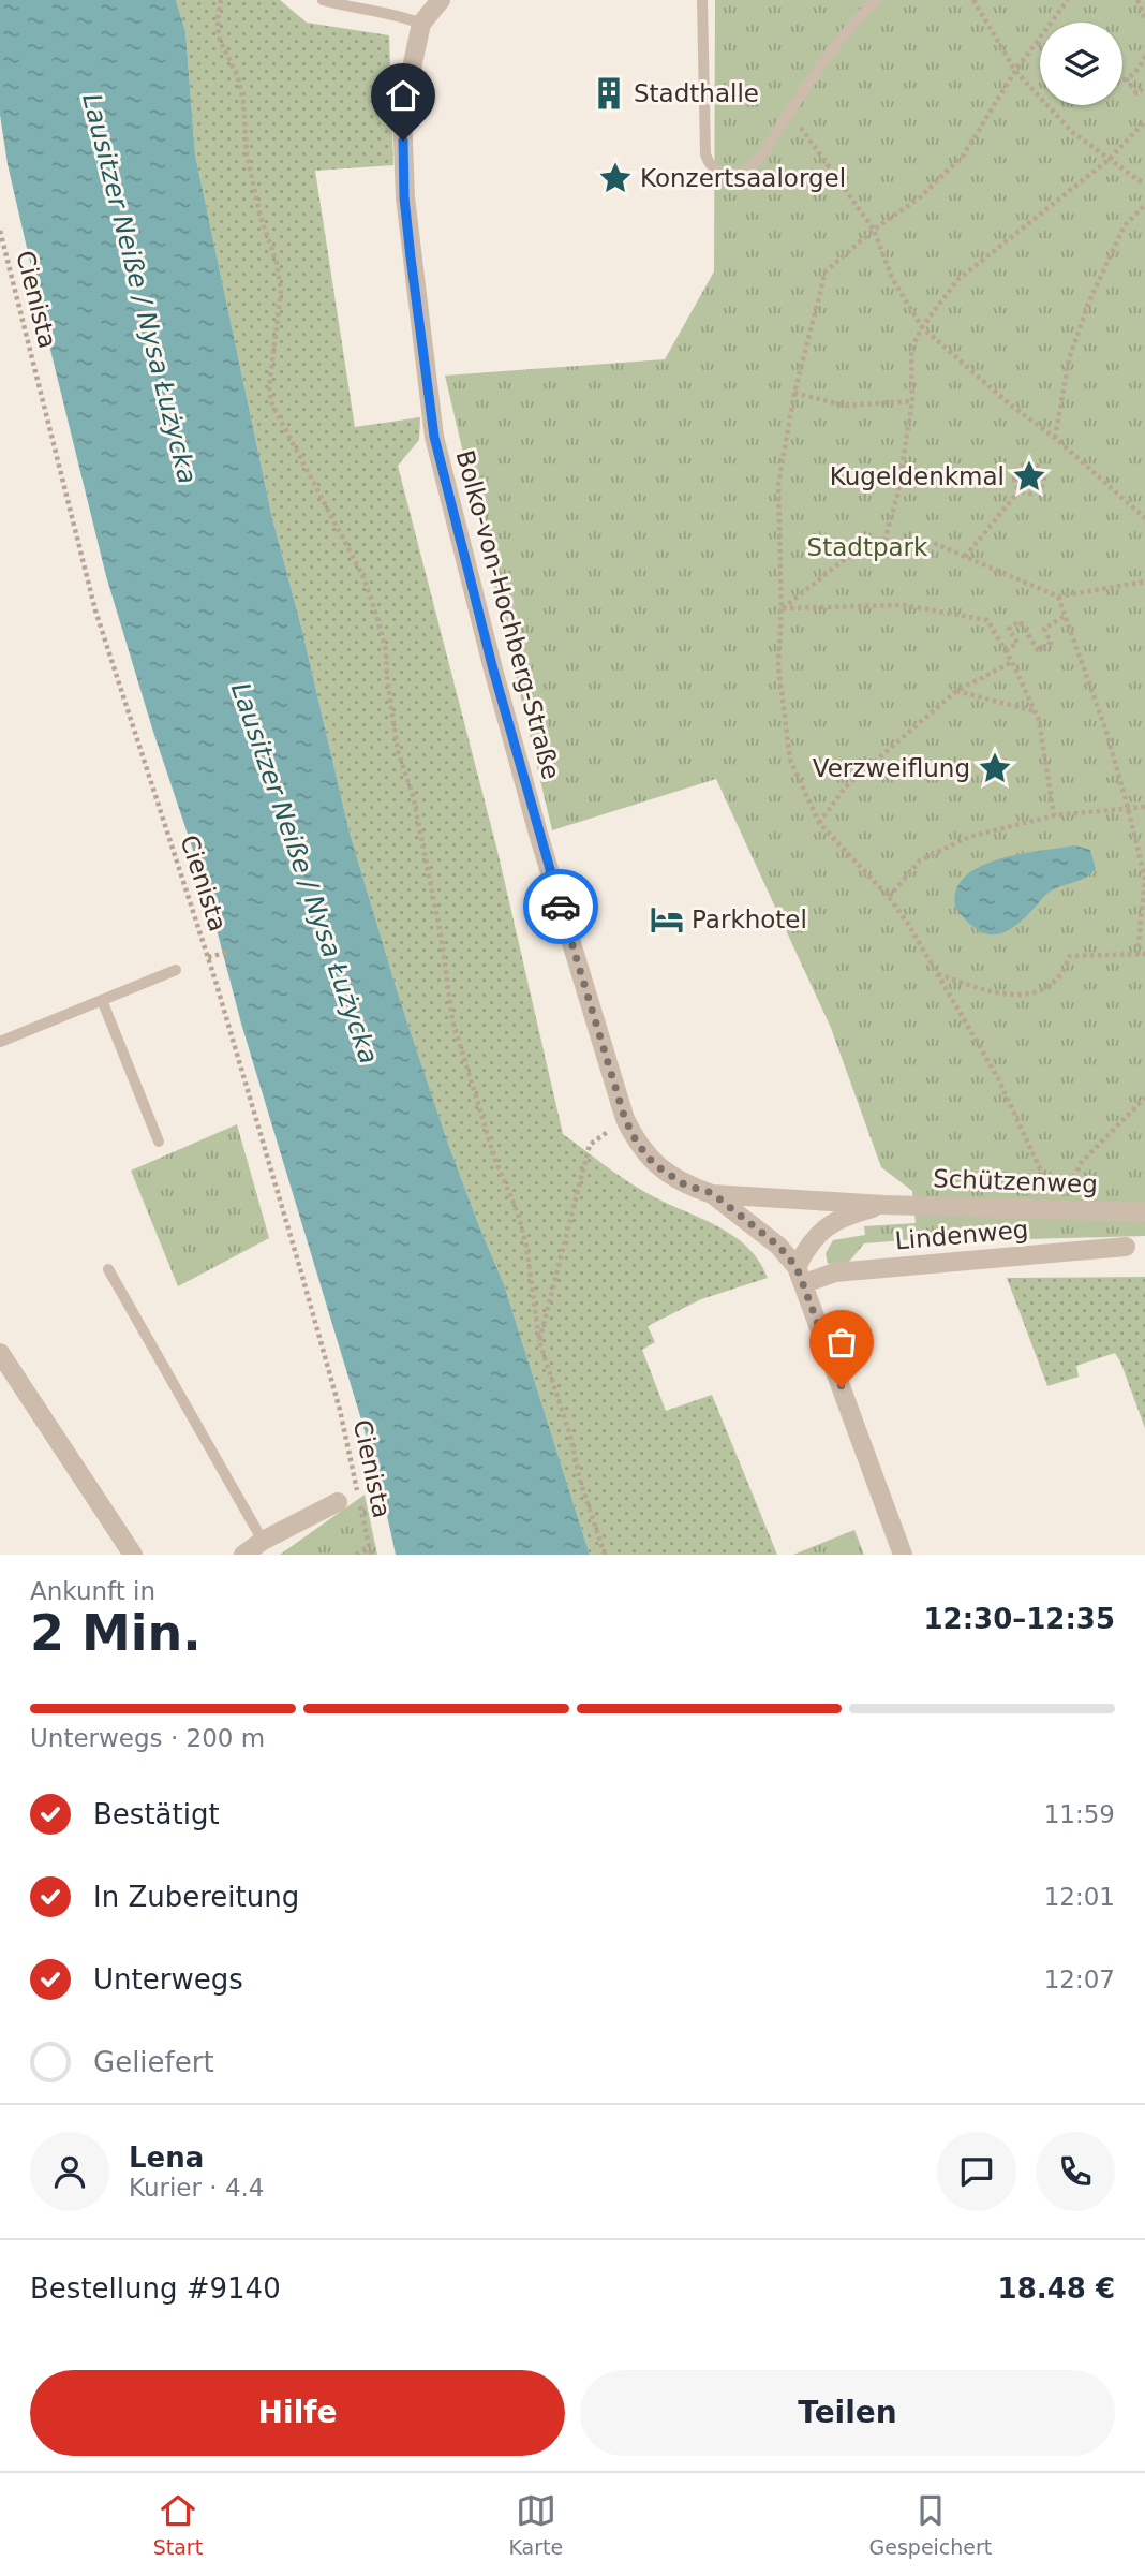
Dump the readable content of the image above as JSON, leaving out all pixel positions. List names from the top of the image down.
{
  "streets": {
    "street": ["Bolko-von-Hochberg-Straße", "Schützenweg", "Lindenweg"],
    "path": ["Cienista"]
  },
  "crossings": [
    ["Bolko-von-Hochberg-Straße", "Schützenweg"],
    ["Schützenweg", "Lindenweg"]
  ],
  "water": ["Lausitzer Neiße / Nysa Łużycka"],
  "parks": ["Stadtpark"],
  "places": {
    "building": ["Stadthalle"],
    "place": ["Konzertsaalorgel", "Kugeldenkmal", "Verzweiflung"],
    "hotel": ["Parkhotel"]
  },
  "page": {
    "heading": ["2 Min.", "Ankunft in", "12:30–12:35"],
    "panel": [
      "Lena",
      "Kurier · 4.4",
      "Bestellung #9140",
      "18.48 €"
    ],
    "bar": "Unterwegs · 200 m",
    "list": [
      ["Bestätigt", "11:59"],
      ["In Zubereitung", "12:01"],
      ["Unterwegs", "12:07"],
      "Geliefert"
    ],
    "buttons": ["Hilfe", "Teilen"],
    "tabs": ["Start", "Karte", "Gespeichert"]
  }
}
